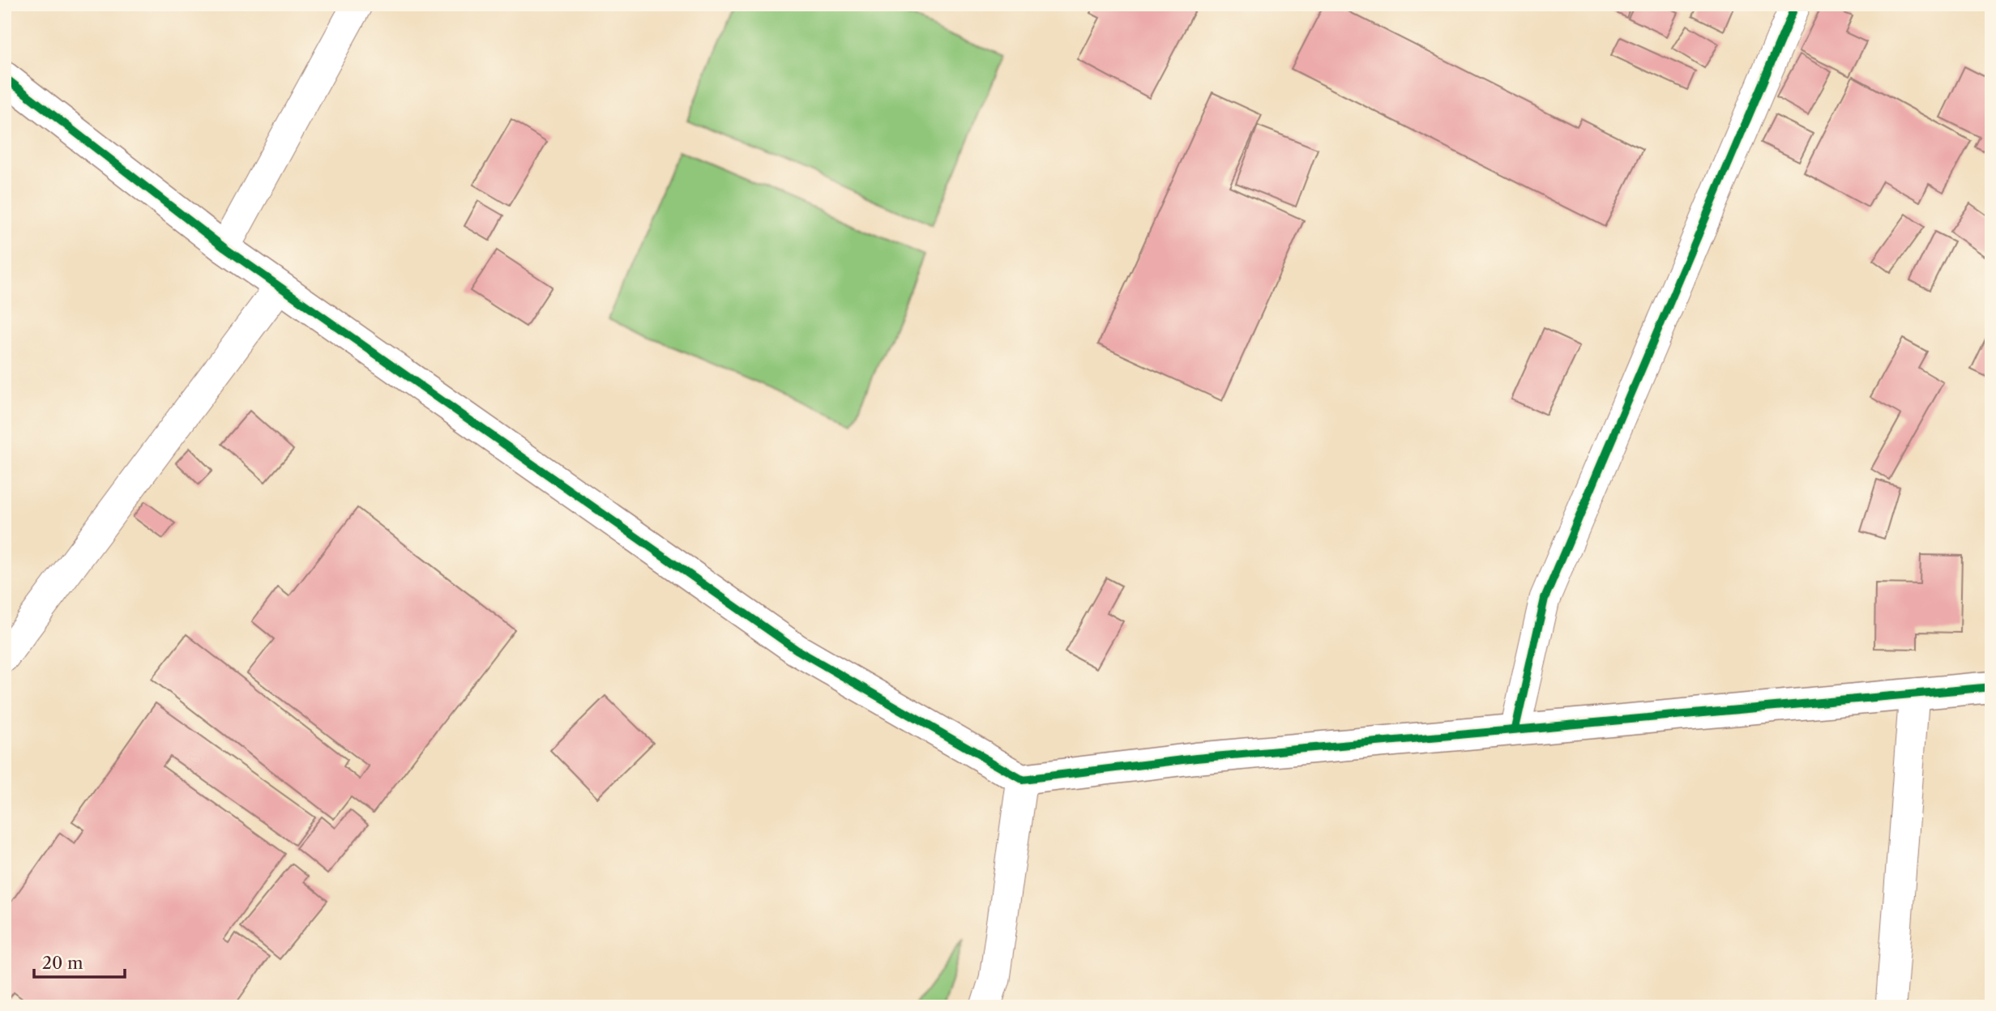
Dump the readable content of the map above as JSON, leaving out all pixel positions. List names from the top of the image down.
{
  "scale_bar": "20 m"
}
